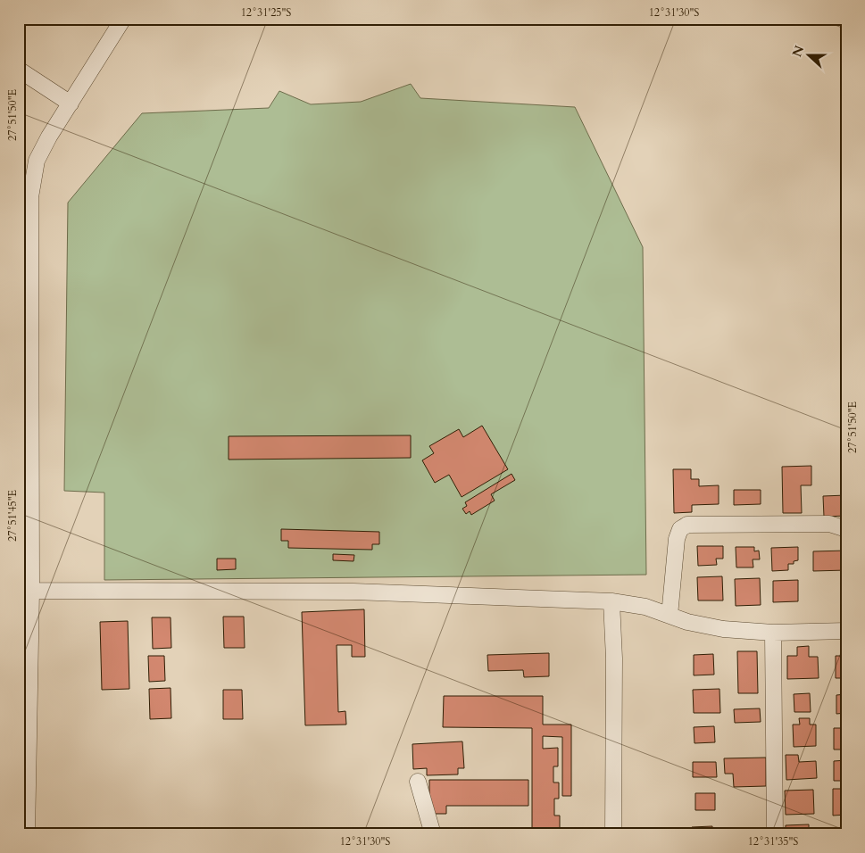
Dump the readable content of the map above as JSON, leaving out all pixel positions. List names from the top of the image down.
{
  "north": "left",
  "coordinates": [
    "12°31'25\"S",
    "12°31'30\"S",
    "27°51'50\"E",
    "27°51'45\"E",
    "12°31'35\"S"
  ]
}
